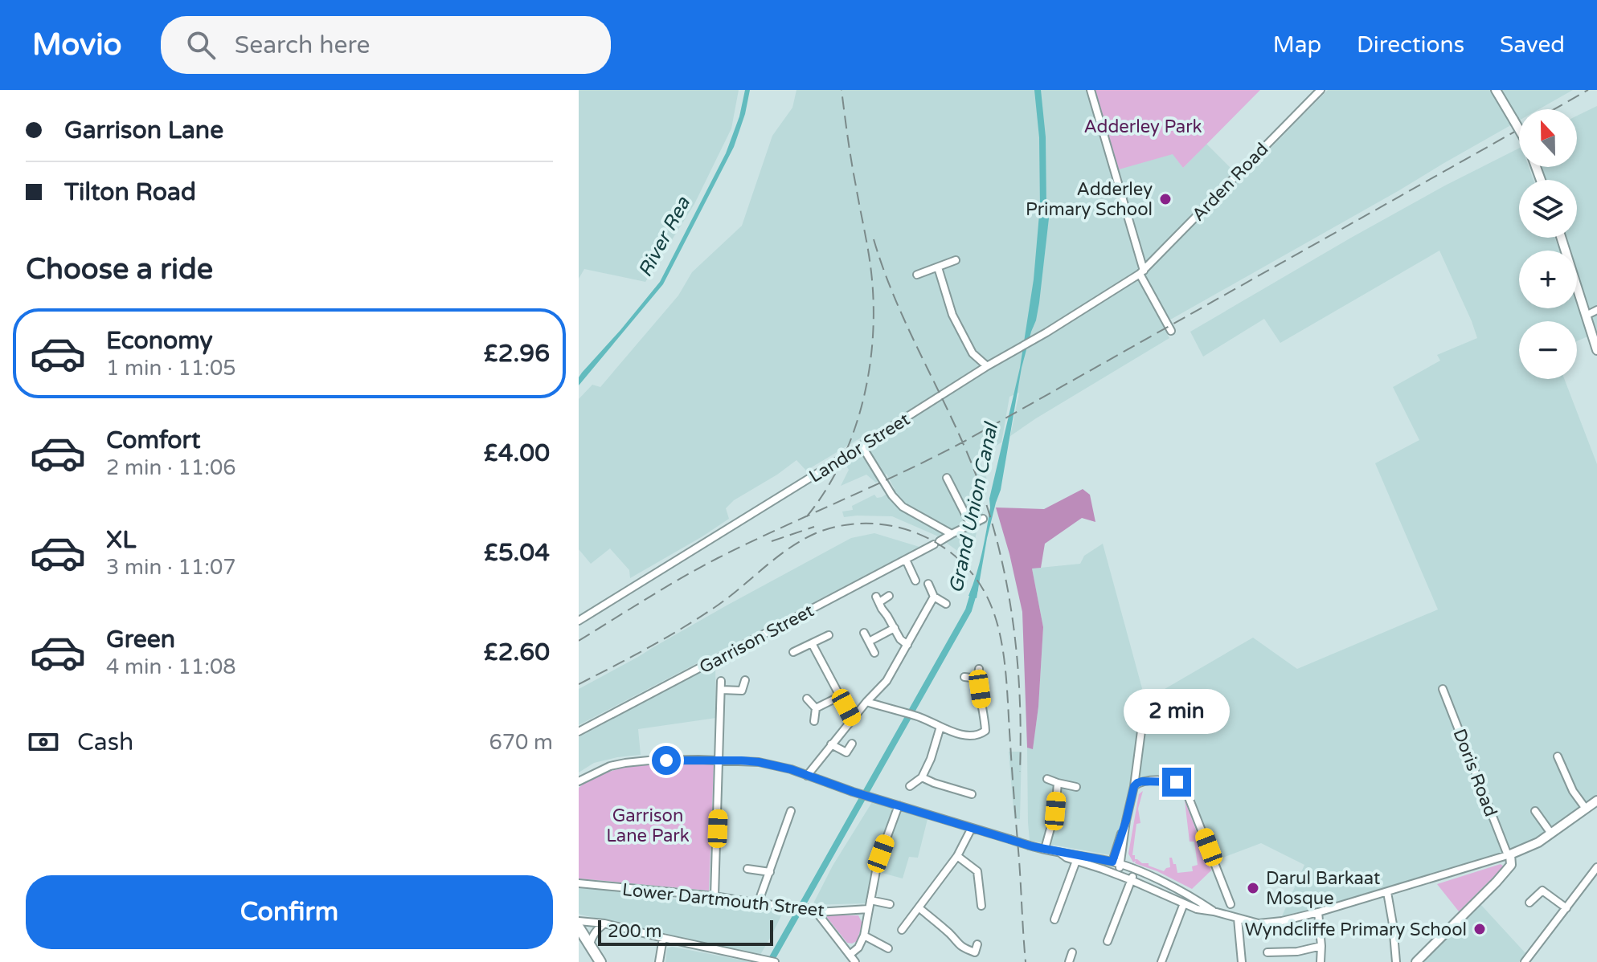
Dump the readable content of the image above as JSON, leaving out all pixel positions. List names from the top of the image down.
{
  "streets": {
    "street": [
      "Arden Road",
      "Landor Street",
      "Garrison Street",
      "Doris Road",
      "Lower Dartmouth Street"
    ]
  },
  "crossings": [
    ["Arden Road", "Landor Street"]
  ],
  "water": ["River Rea", "Grand Union Canal"],
  "parks": ["Adderley Park", "Garrison Lane Park"],
  "places": ["Adderley Primary School", "Darul Barkaat Mosque", "Wyndcliffe Primary School"],
  "scale_bar": "200 m",
  "north": "top",
  "page": {
    "header": "Movio",
    "search": "Search here",
    "nav": ["Map", "Directions", "Saved"],
    "banner": ["Garrison Lane", "Tilton Road"],
    "map_buttons": ["+", "−"],
    "heading": "Choose a ride",
    "list": [
      {
        "name": "Economy",
        "note": "1 min · 11:05",
        "value": "£2.96"
      },
      {
        "name": "Comfort",
        "note": "2 min · 11:06",
        "value": "£4.00"
      },
      {
        "name": "XL",
        "note": "3 min · 11:07",
        "value": "£5.04"
      },
      {
        "name": "Green",
        "note": "4 min · 11:08",
        "value": "£2.60"
      }
    ],
    "bubble": "2 min",
    "pay": ["Cash", "670 m"],
    "buttons": "Confirm",
    "scale": "200 m"
  }
}
